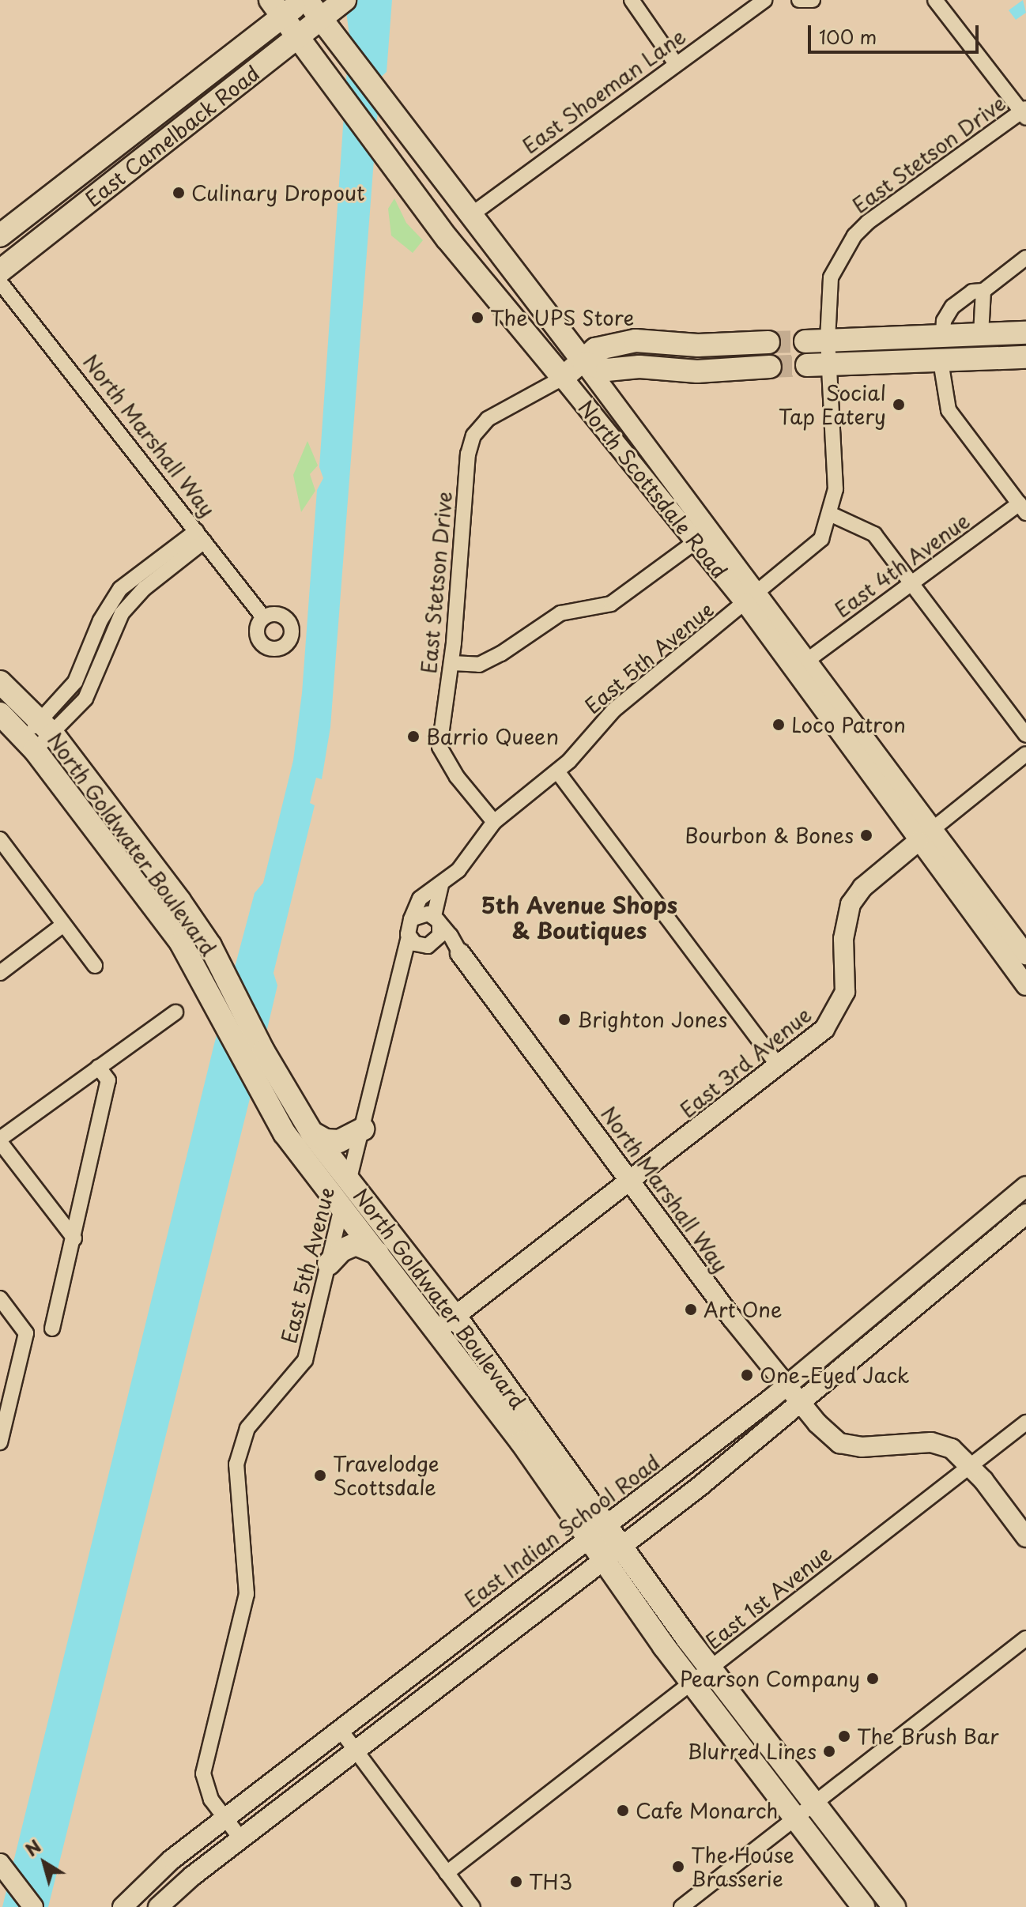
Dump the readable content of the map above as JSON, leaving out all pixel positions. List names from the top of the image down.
{
  "streets": {
    "main road": [
      "East Camelback Road",
      "North Marshall Way",
      "North Scottsdale Road",
      "North Goldwater Boulevard",
      "East 3rd Avenue",
      "East Indian School Road"
    ],
    "street": [
      "East Shoeman Lane",
      "East Stetson Drive",
      "East 4th Avenue",
      "East 5th Avenue",
      "East 1st Avenue"
    ]
  },
  "crossings": [
    ["East Shoeman Lane", "North Scottsdale Road"],
    ["East Camelback Road", "North Scottsdale Road"],
    ["East Stetson Drive", "North Scottsdale Road"],
    ["East Stetson Drive", "East 5th Avenue"],
    ["North Marshall Way", "East 5th Avenue"],
    ["North Marshall Way", "East 3rd Avenue"],
    ["North Marshall Way", "East Indian School Road"],
    ["North Marshall Way", "East 1st Avenue"],
    ["North Scottsdale Road", "East 4th Avenue"],
    ["North Scottsdale Road", "East 5th Avenue"],
    ["North Scottsdale Road", "East 3rd Avenue"],
    ["East 5th Avenue", "North Goldwater Boulevard"],
    ["East 5th Avenue", "East Indian School Road"],
    ["North Goldwater Boulevard", "East 3rd Avenue"],
    ["North Goldwater Boulevard", "East Indian School Road"],
    ["North Goldwater Boulevard", "East 1st Avenue"]
  ],
  "districts": ["5th Avenue Shops & Boutiques"],
  "places": [
    "Culinary Dropout",
    "The UPS Store",
    "Social Tap Eatery",
    "Loco Patron",
    "Barrio Queen",
    "Bourbon & Bones",
    "Brighton Jones",
    "Art One",
    "One-Eyed Jack",
    "Travelodge Scottsdale",
    "Pearson Company",
    "The Brush Bar",
    "Blurred Lines",
    "Cafe Monarch",
    "The House Brasserie",
    "TH3"
  ],
  "scale_bar": "100 m",
  "north": "top left"
}
